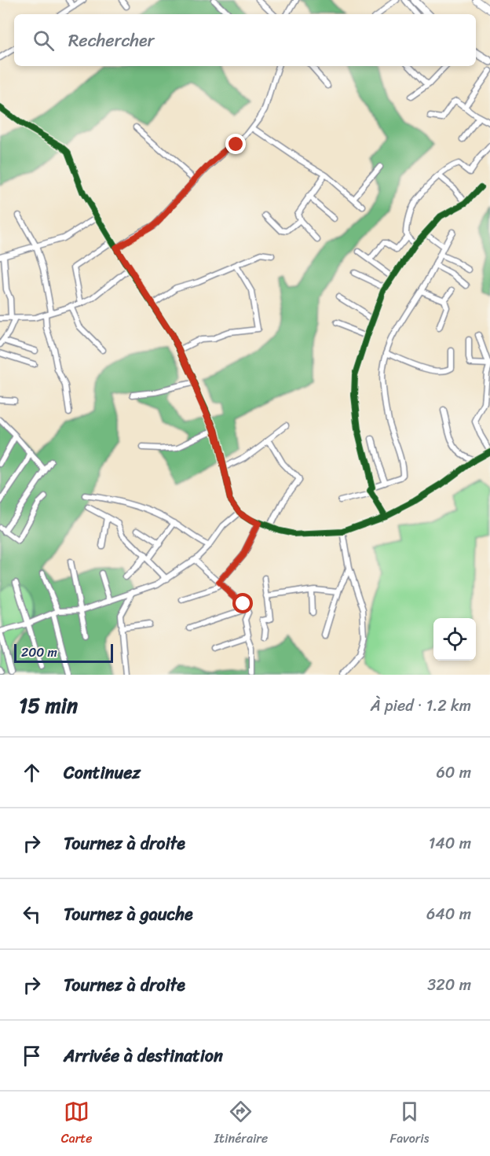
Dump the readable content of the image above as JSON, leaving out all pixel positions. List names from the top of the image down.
{
  "scale_bar": "200 m",
  "page": {
    "search": "Rechercher",
    "scale": "200 m",
    "heading": ["15 min", "À pied · 1.2 km"],
    "list": [
      ["Continuez", "60 m"],
      ["Tournez à droite", "140 m"],
      ["Tournez à gauche", "640 m"],
      ["Tournez à droite", "320 m"],
      "Arrivée à destination"
    ],
    "nav": ["Carte", "Itinéraire", "Favoris"]
  }
}
